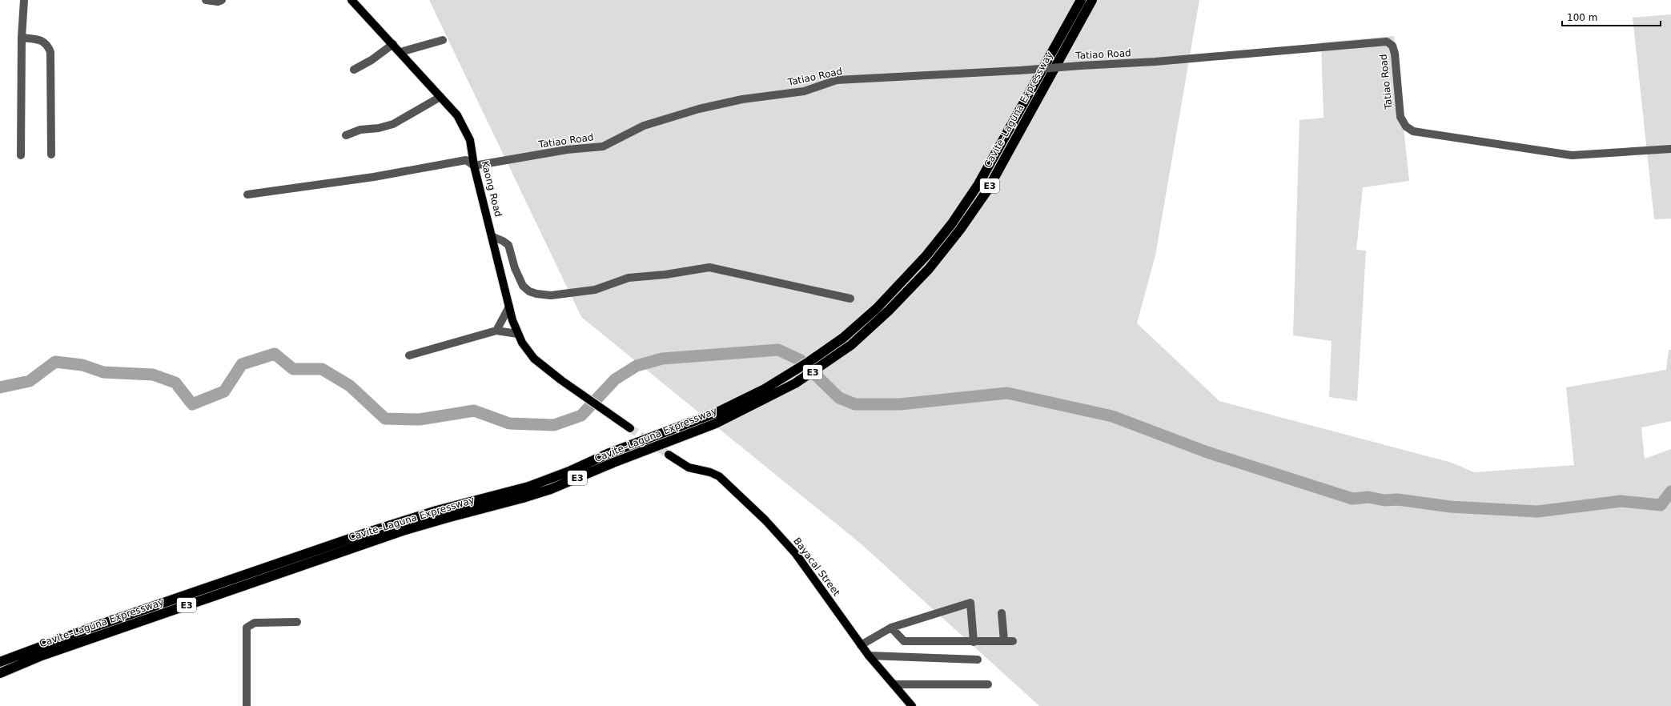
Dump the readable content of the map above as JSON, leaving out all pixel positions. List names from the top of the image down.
{
  "streets": {
    "highway": ["Cavite–Laguna Expressway", "E3"],
    "main road": ["Kaong Road", "Bayacal Street"],
    "street": ["Tatiao Road"]
  },
  "crossings": [
    ["Tatiao Road", "Kaong Road"]
  ],
  "scale_bar": "100 m"
}
